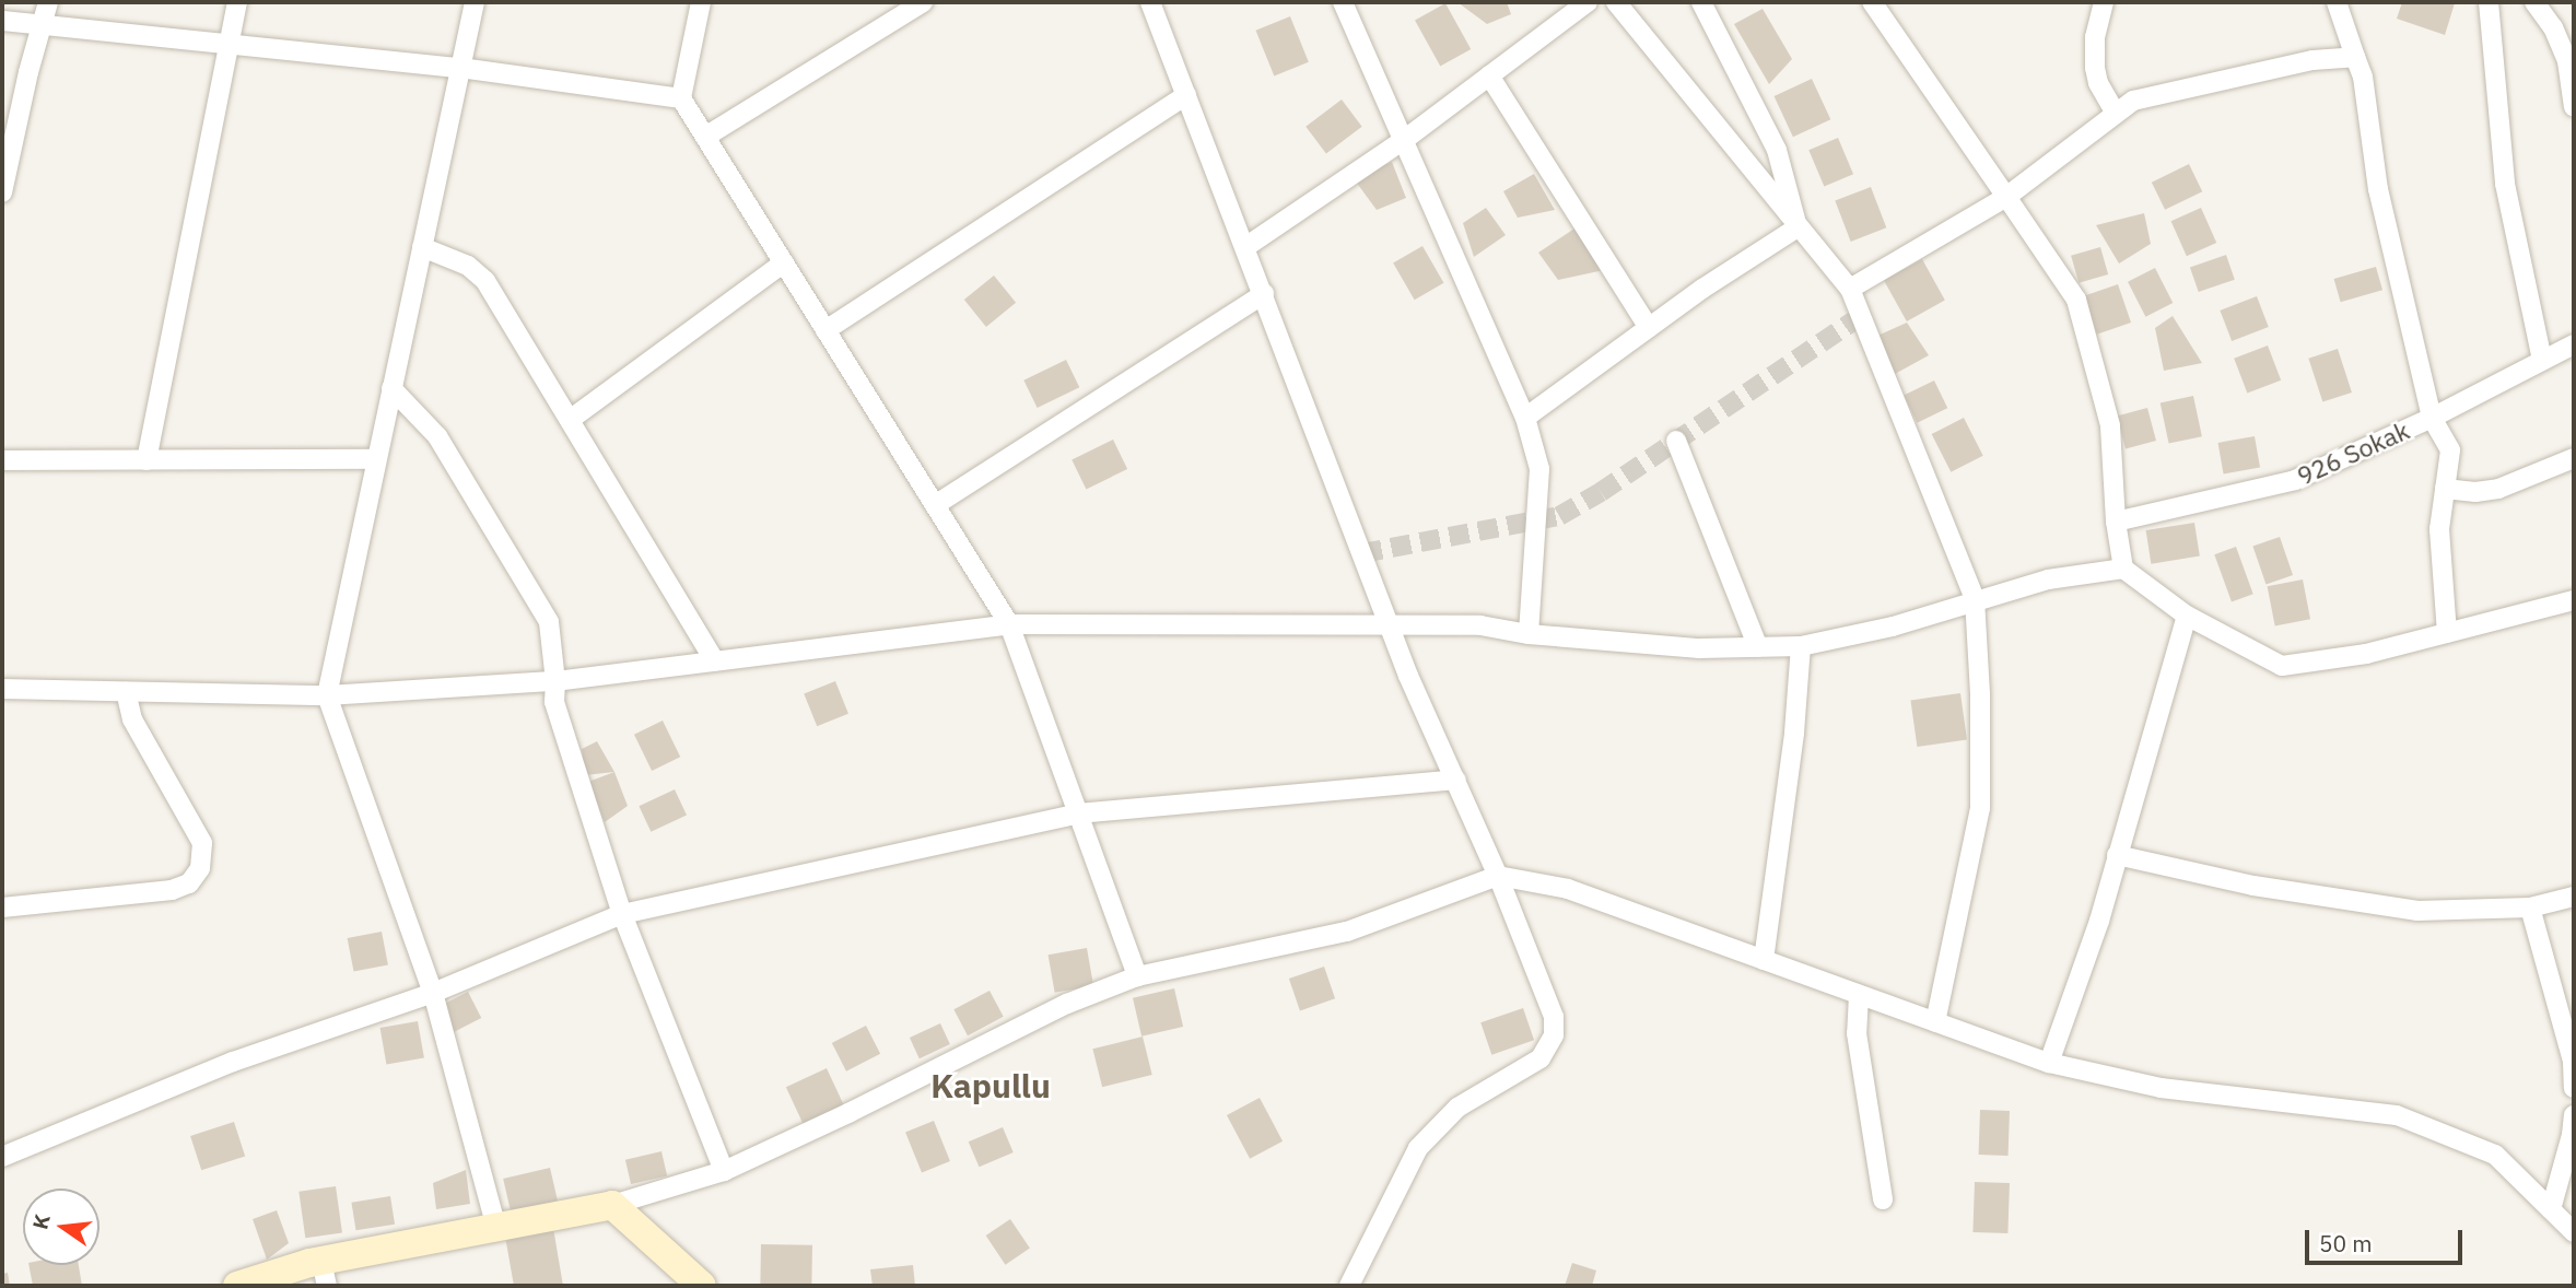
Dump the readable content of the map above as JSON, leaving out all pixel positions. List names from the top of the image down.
{
  "streets": {
    "street": ["926 Sokak"]
  },
  "districts": ["Kapullu"],
  "scale_bar": "50 m",
  "north": "left"
}
